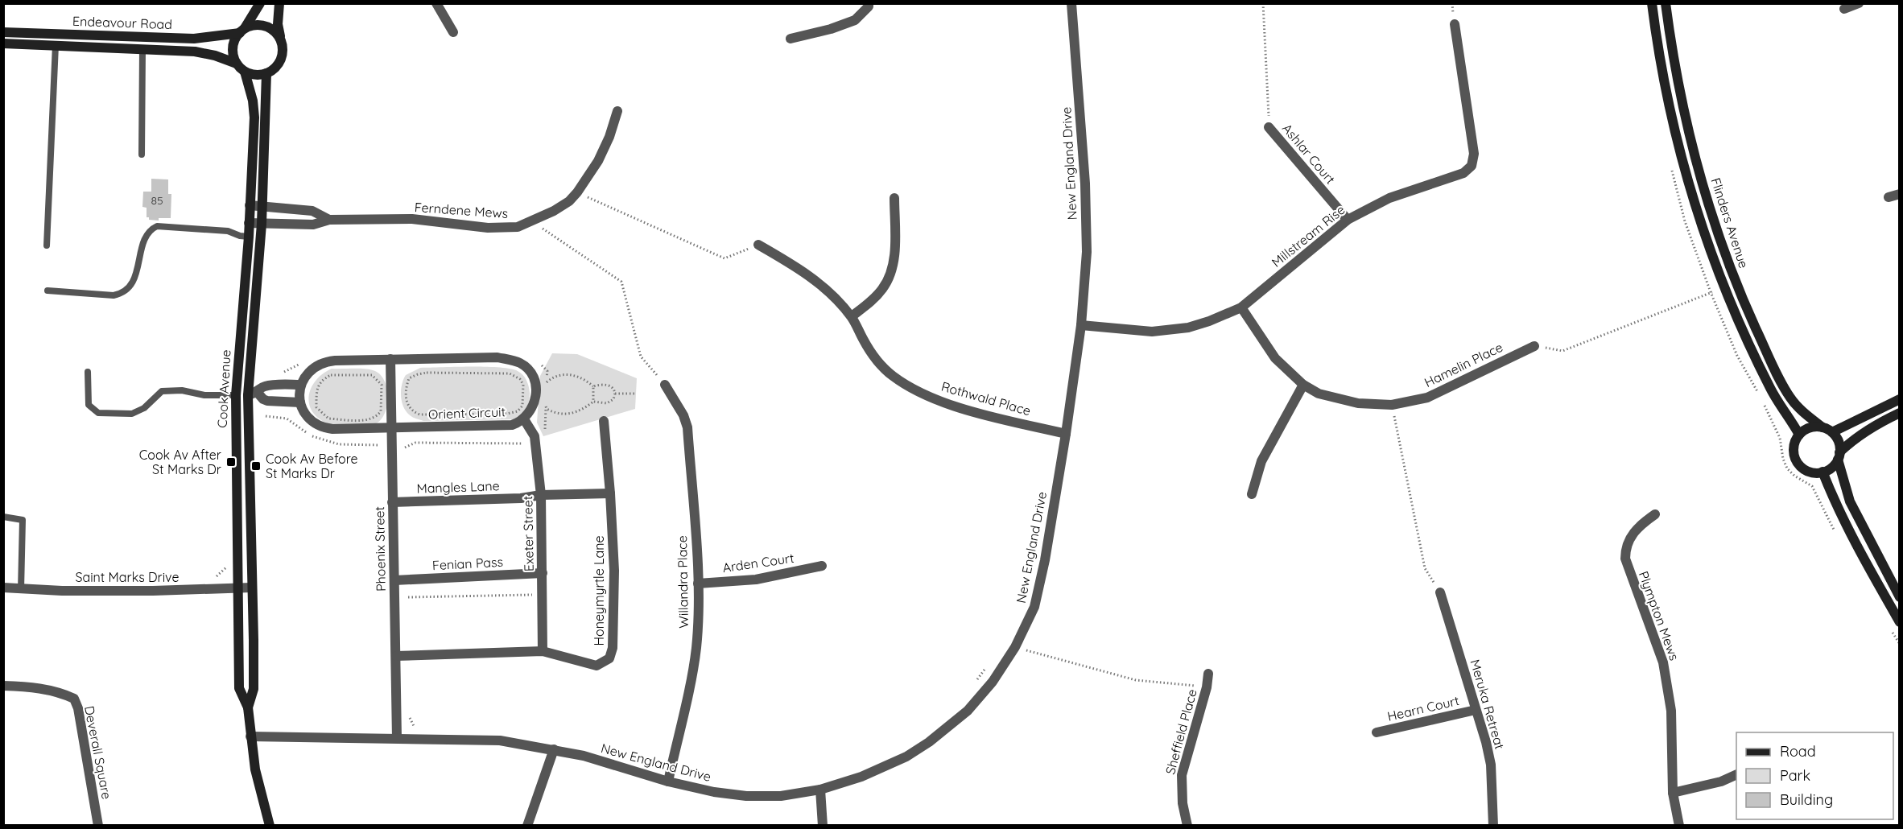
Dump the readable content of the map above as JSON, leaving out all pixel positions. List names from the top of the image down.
{
  "streets": {
    "street": [
      "Endeavour Road",
      "Ashlar Court",
      "New England Drive",
      "Ferndene Mews",
      "Flinders Avenue",
      "Millstream Rise",
      "Hamelin Place",
      "Cook Avenue",
      "Rothwald Place",
      "Orient Circuit",
      "Mangles Lane",
      "Exeter Street",
      "Phoenix Street",
      "Arden Court",
      "Fenian Pass",
      "Saint Marks Drive",
      "Willandra Place",
      "Honeymyrtle Lane",
      "Plympton Mews",
      "Meruka Retreat",
      "Hearn Court",
      "Sheffield Place",
      "Deverall Square"
    ]
  },
  "crossings": [
    ["Endeavour Road", "Cook Avenue"],
    ["Ashlar Court", "Millstream Rise"],
    ["New England Drive", "Millstream Rise"],
    ["New England Drive", "Cook Avenue"],
    ["New England Drive", "Rothwald Place"],
    ["New England Drive", "Phoenix Street"],
    ["New England Drive", "Willandra Place"],
    ["Ferndene Mews", "Cook Avenue"],
    ["Millstream Rise", "Hamelin Place"],
    ["Cook Avenue", "Saint Marks Drive"],
    ["Orient Circuit", "Exeter Street"],
    ["Orient Circuit", "Phoenix Street"],
    ["Mangles Lane", "Exeter Street"],
    ["Mangles Lane", "Phoenix Street"],
    ["Mangles Lane", "Honeymyrtle Lane"],
    ["Exeter Street", "Fenian Pass"],
    ["Exeter Street", "Honeymyrtle Lane"],
    ["Phoenix Street", "Fenian Pass"],
    ["Phoenix Street", "Honeymyrtle Lane"],
    ["Arden Court", "Willandra Place"],
    ["Meruka Retreat", "Hearn Court"]
  ],
  "places": {
    "transit": ["Cook Av After St Marks Dr", "Cook Av Before St Marks Dr"]
  },
  "house_numbers": ["85"],
  "legend": ["Road", "Park", "Building"]
}
